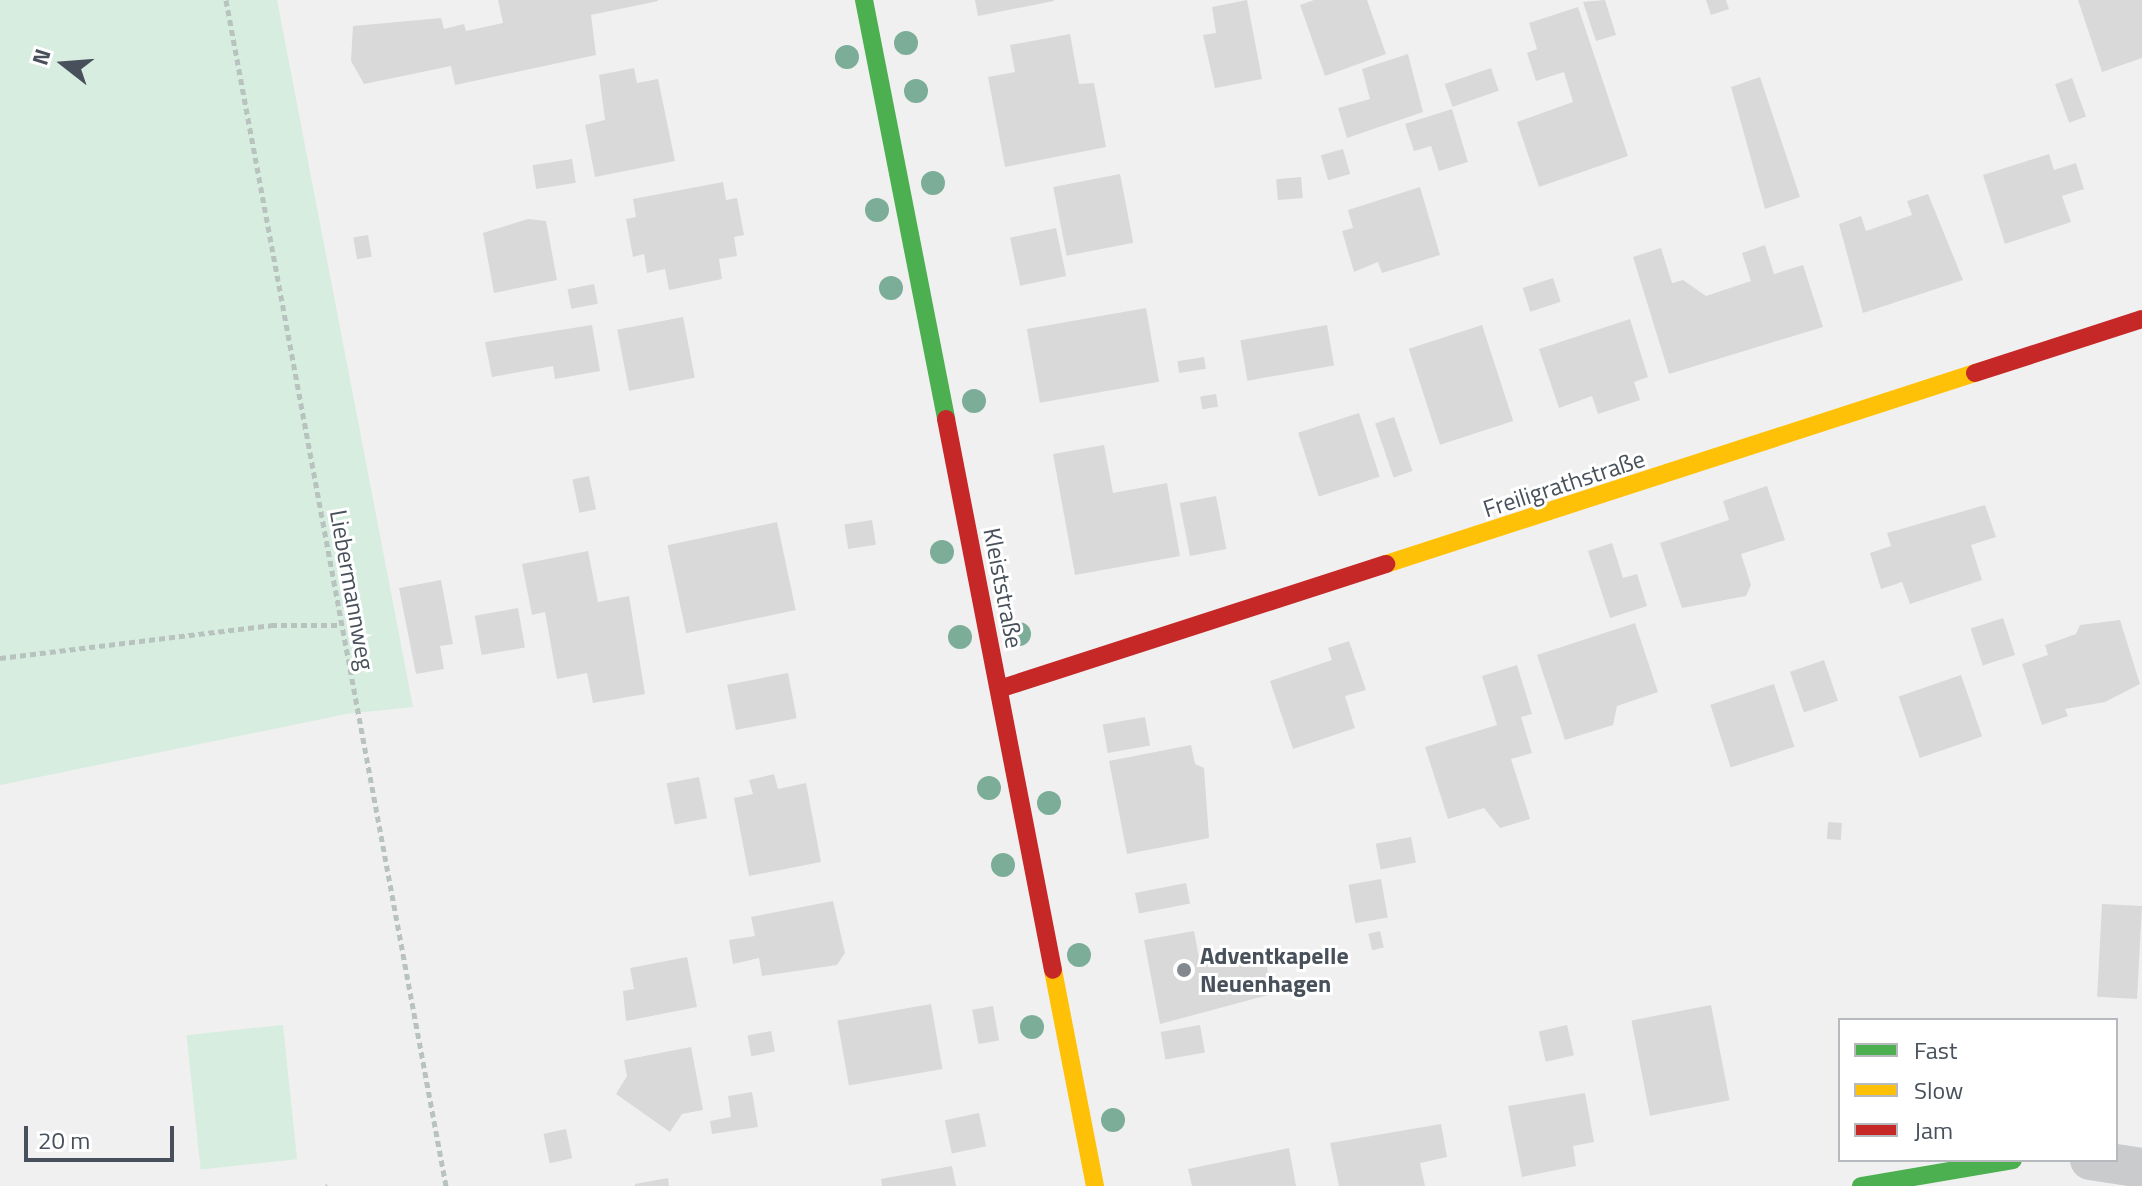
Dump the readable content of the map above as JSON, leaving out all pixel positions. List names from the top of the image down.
{
  "streets": {
    "street": ["Freiligrathstraße", "Kleiststraße"],
    "path": ["Liebermannweg"]
  },
  "crossings": [
    ["Freiligrathstraße", "Kleiststraße"]
  ],
  "places": ["Adventkapelle Neuenhagen"],
  "legend": ["Fast", "Slow", "Jam"],
  "scale_bar": "20 m",
  "north": "left"
}
